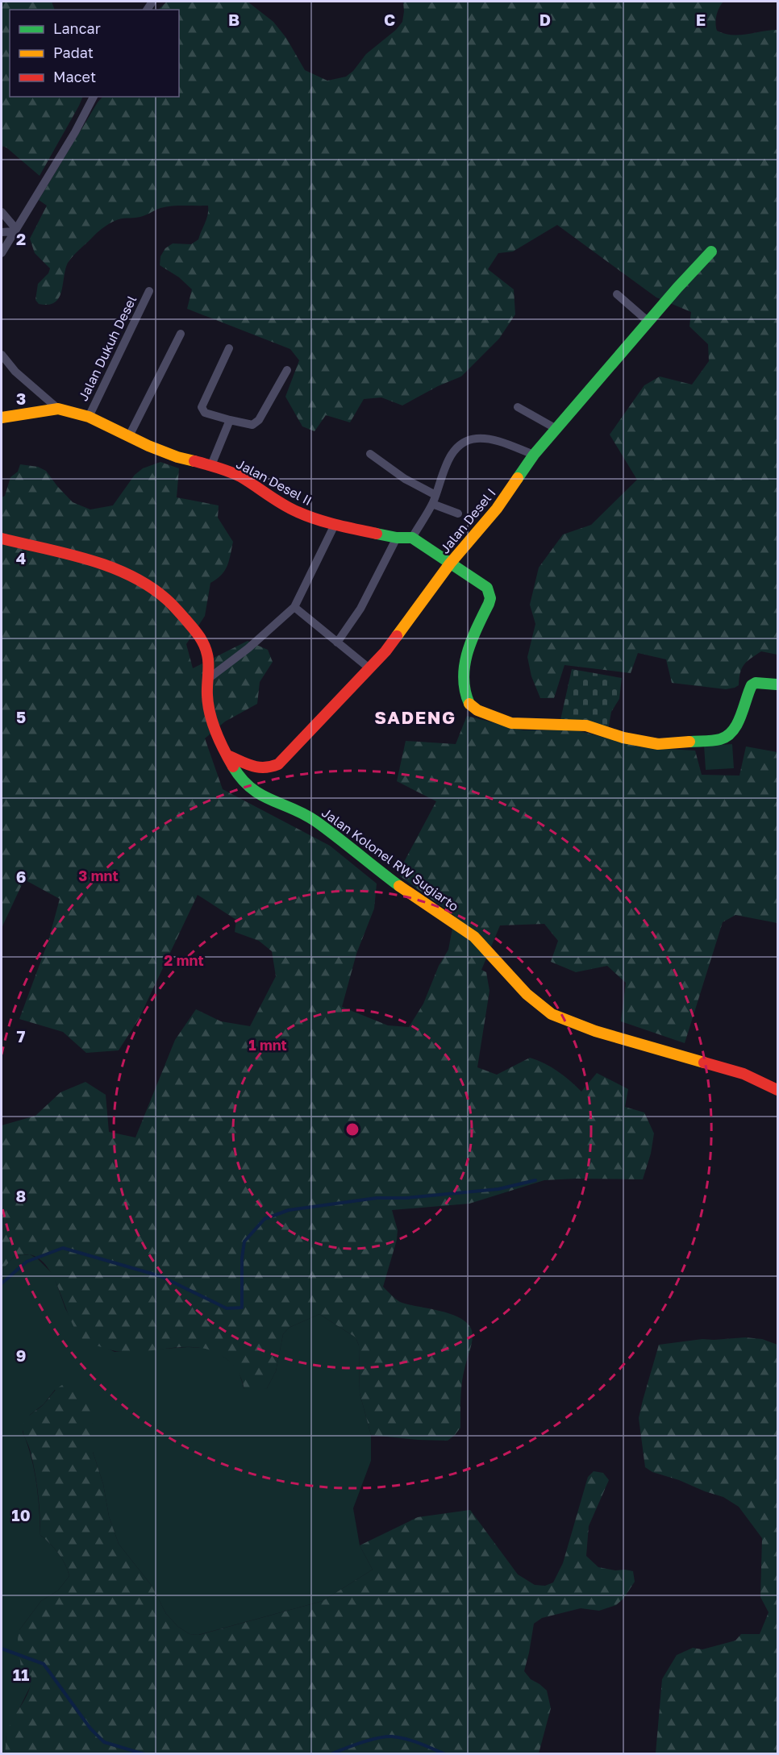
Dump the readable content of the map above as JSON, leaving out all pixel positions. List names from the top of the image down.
{
  "streets": {
    "street": [
      "Jalan Dukuh Desel",
      "Jalan Desel II",
      "Jalan Desel I",
      "Jalan Kolonel RW Sugiarto"
    ]
  },
  "crossings": [
    ["Jalan Dukuh Desel", "Jalan Desel II"],
    ["Jalan Desel I", "Jalan Kolonel RW Sugiarto"]
  ],
  "districts": ["SADENG"],
  "legend": ["Lancar", "Padat", "Macet"],
  "grid": {
    "columns": [
      "B",
      "C",
      "D",
      "E"
    ],
    "rows": [
      "2",
      "3",
      "4",
      "5",
      "6",
      "7",
      "8",
      "9",
      "10",
      "11"
    ]
  },
  "rings": ["3 mnt", "2 mnt", "1 mnt"]
}
